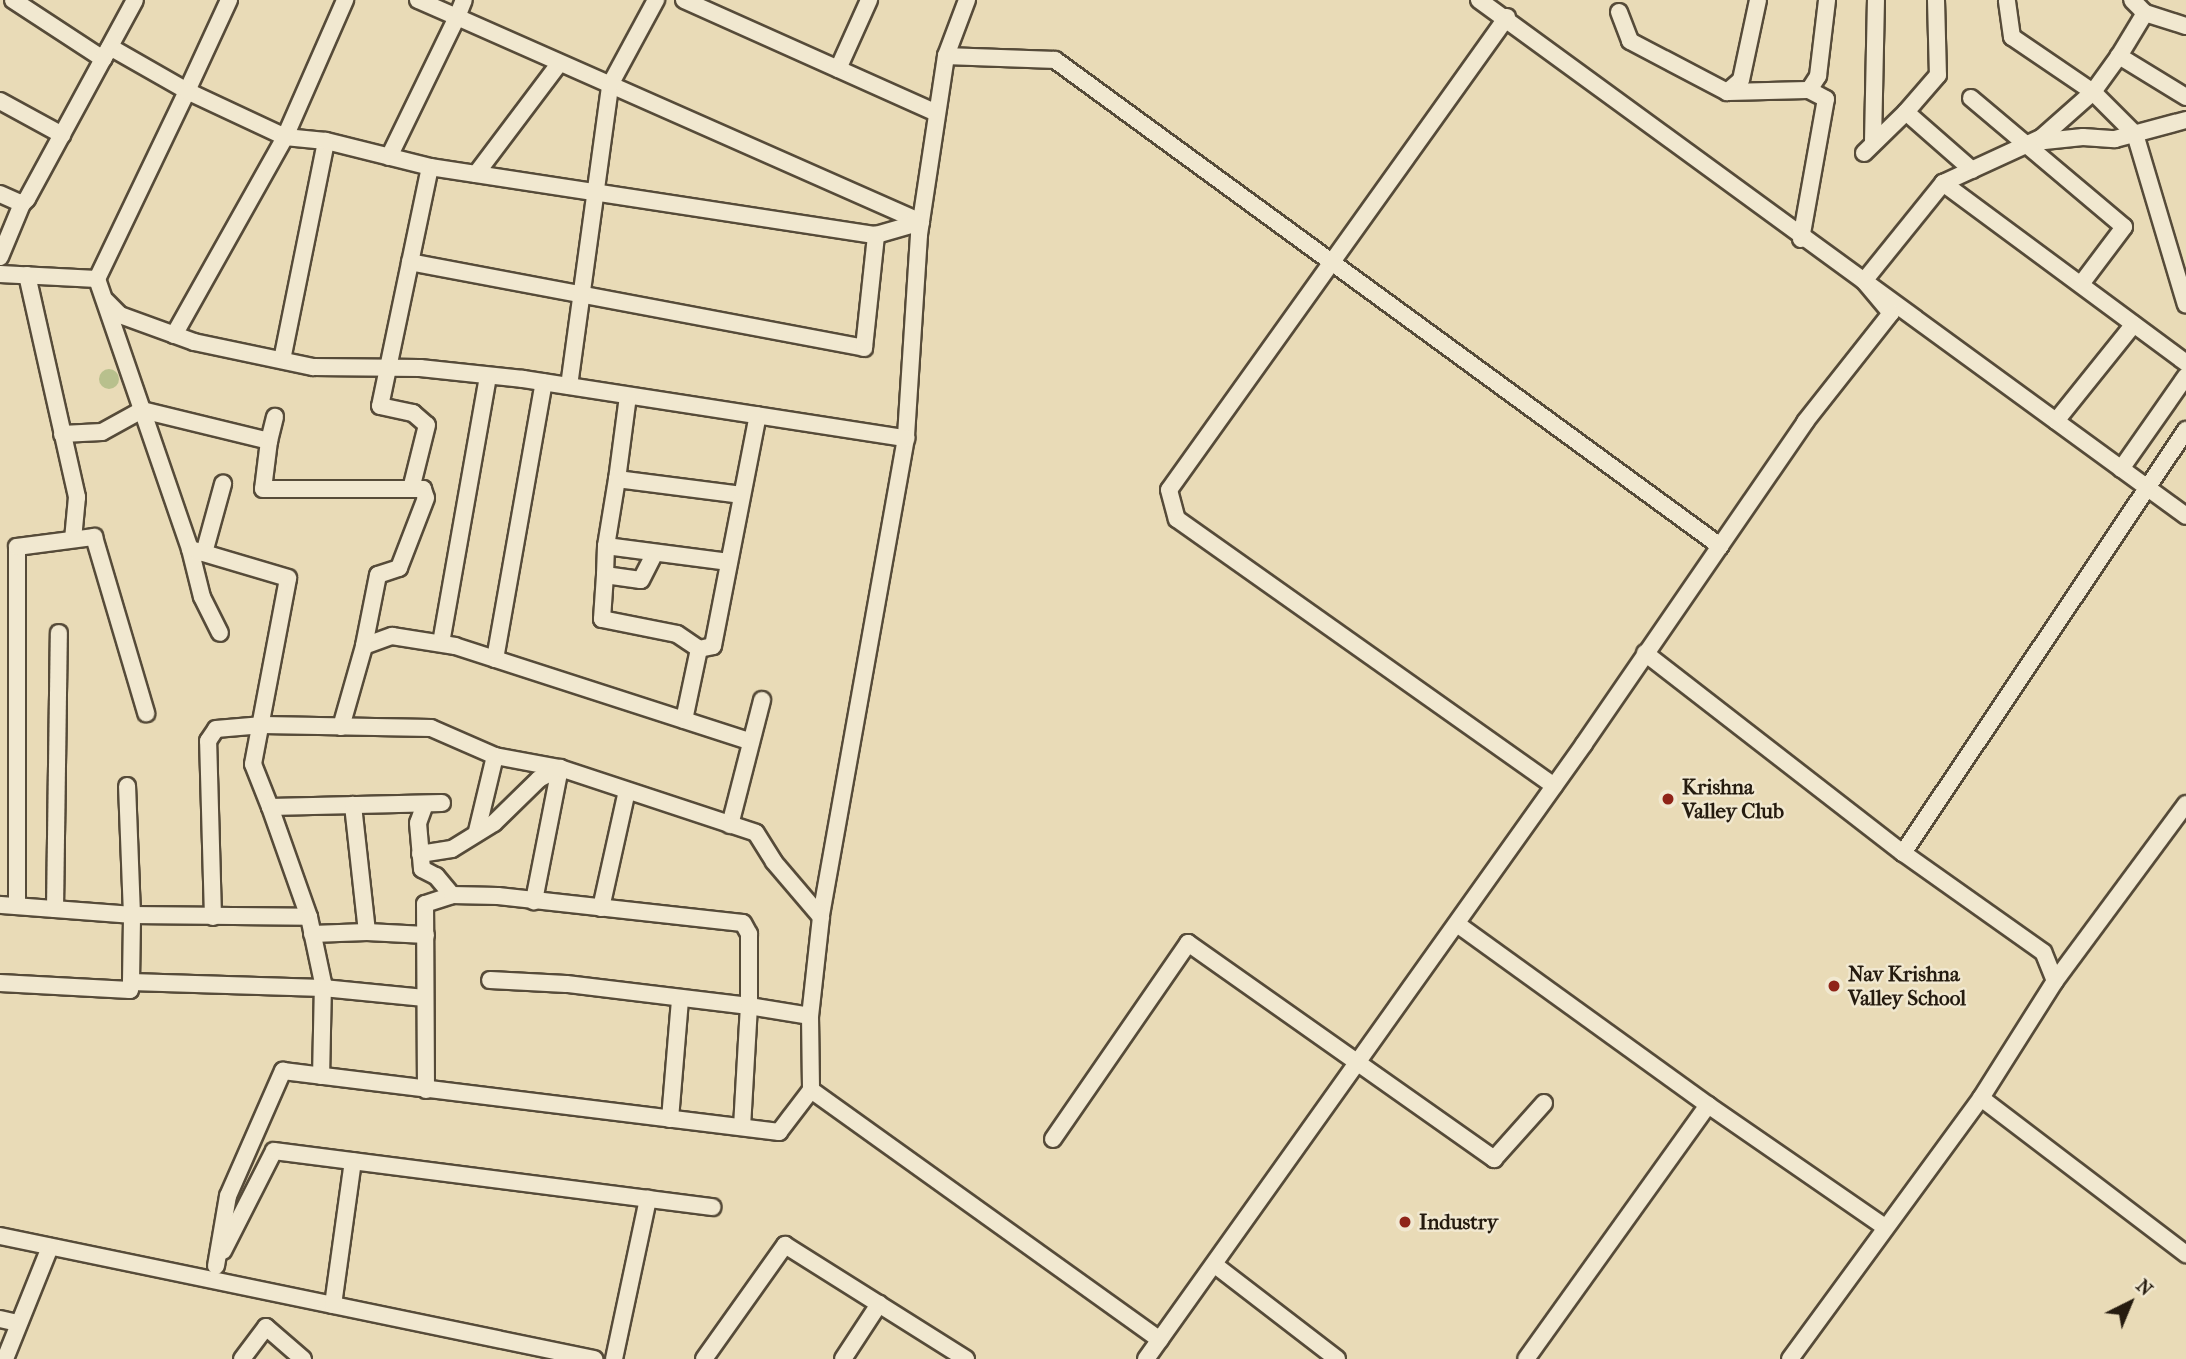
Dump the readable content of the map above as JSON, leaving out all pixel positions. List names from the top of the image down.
{
  "places": ["Krishna Valley Club", "Nav Krishna Valley School", "Industry"],
  "north": "top right"
}
